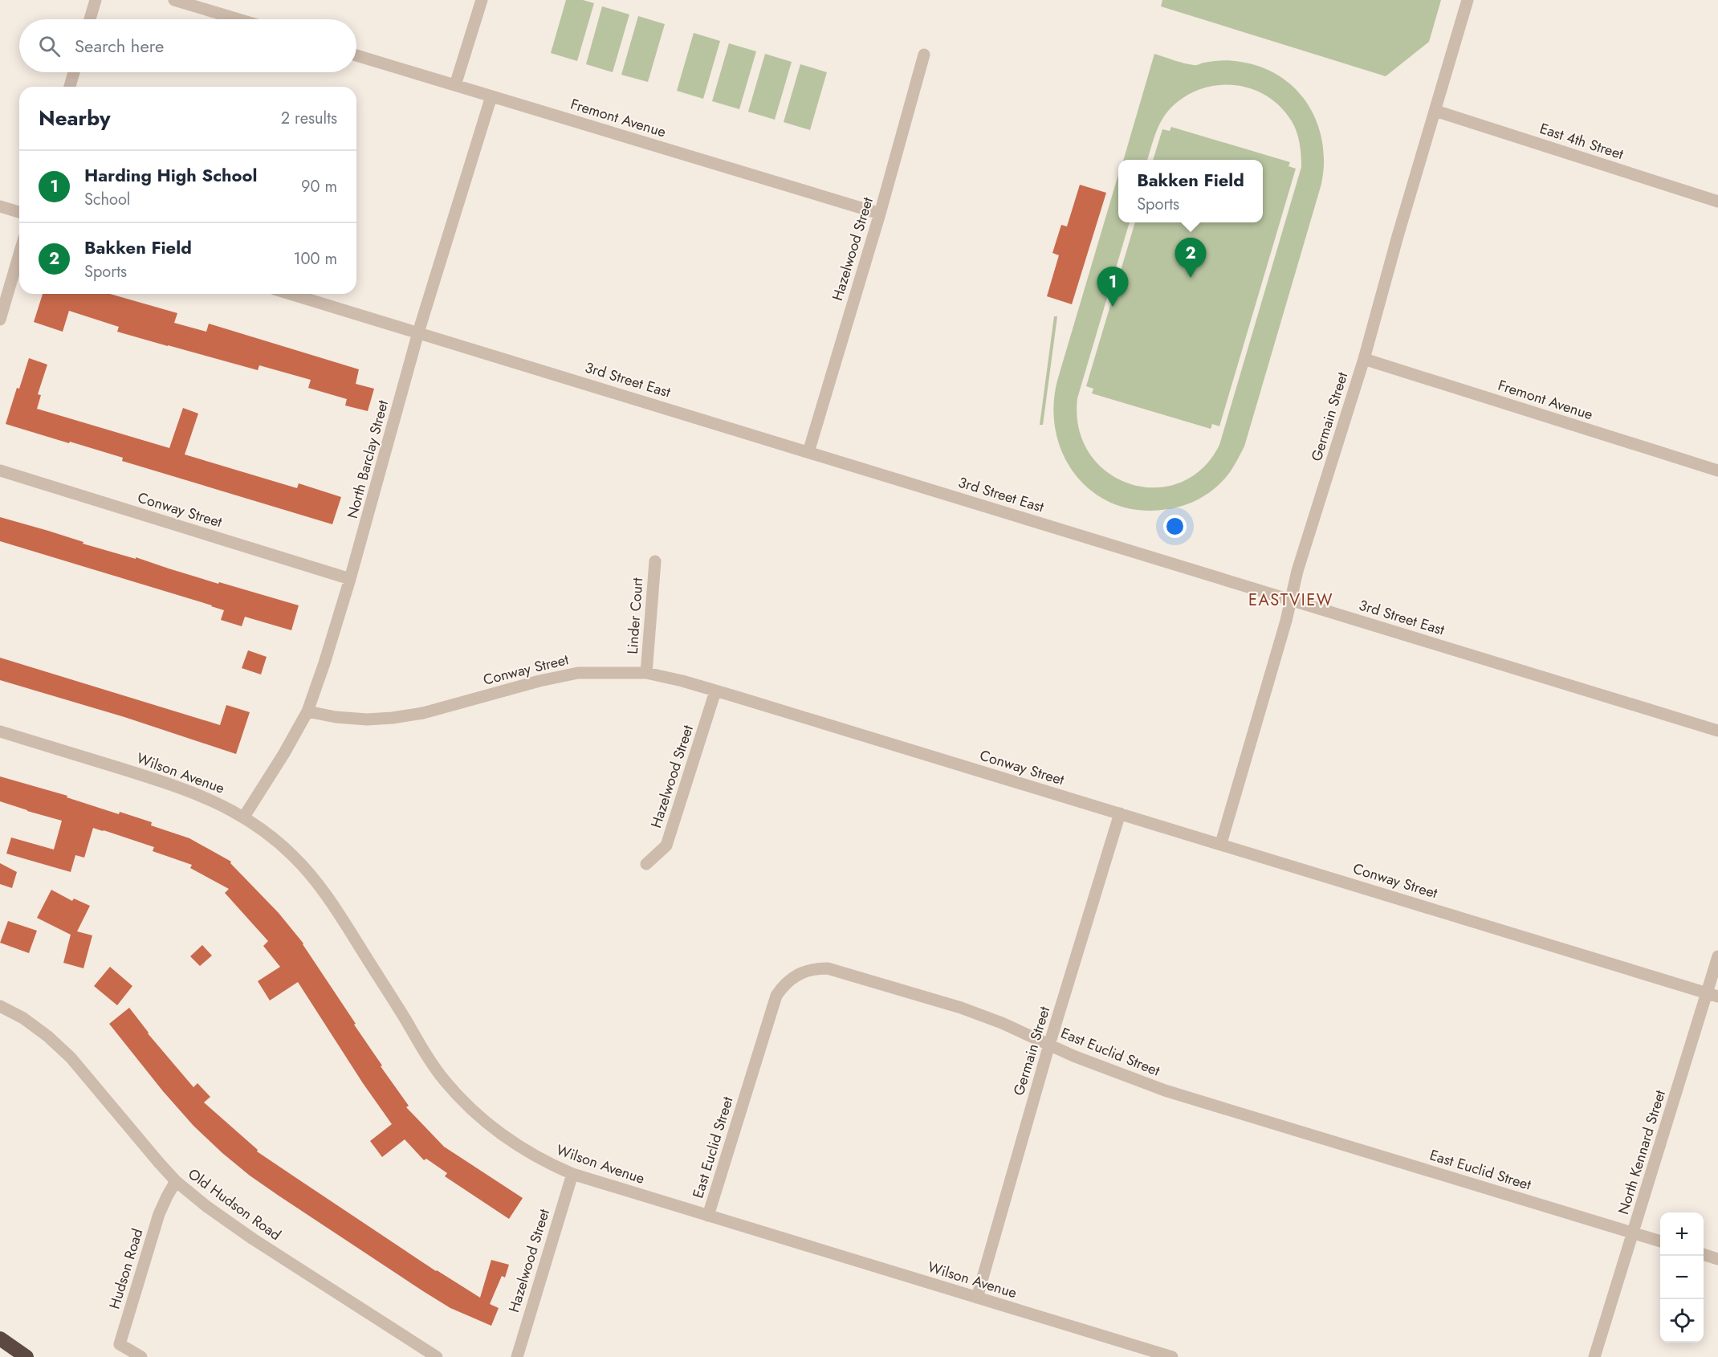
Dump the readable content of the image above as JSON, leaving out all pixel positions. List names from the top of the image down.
{
  "streets": {
    "street": [
      "Fremont Avenue",
      "East 4th Street",
      "Hazelwood Street",
      "3rd Street East",
      "Germain Street",
      "North Barclay Street",
      "Conway Street",
      "Linder Court",
      "Wilson Avenue",
      "East Euclid Street",
      "North Kennard Street",
      "Old Hudson Road",
      "Hudson Road"
    ]
  },
  "crossings": [
    ["Fremont Avenue", "Hazelwood Street"],
    ["Fremont Avenue", "Germain Street"],
    ["Fremont Avenue", "North Barclay Street"],
    ["East 4th Street", "Germain Street"],
    ["Hazelwood Street", "3rd Street East"],
    ["Hazelwood Street", "Conway Street"],
    ["Hazelwood Street", "Wilson Avenue"],
    ["3rd Street East", "Germain Street"],
    ["3rd Street East", "North Barclay Street"],
    ["Germain Street", "Conway Street"],
    ["Germain Street", "Wilson Avenue"],
    ["Germain Street", "East Euclid Street"],
    ["North Barclay Street", "Conway Street"],
    ["North Barclay Street", "Wilson Avenue"],
    ["Conway Street", "Linder Court"],
    ["Conway Street", "North Kennard Street"],
    ["Wilson Avenue", "East Euclid Street"],
    ["East Euclid Street", "North Kennard Street"],
    ["Old Hudson Road", "Hudson Road"]
  ],
  "districts": ["EASTVIEW"],
  "page": {
    "search": "Search here",
    "heading": ["Nearby", "2 results"],
    "list": [
      {
        "mark": "1",
        "name": "Harding High School",
        "note": "School",
        "value": "90 m"
      },
      {
        "mark": "2",
        "name": "Bakken Field",
        "note": "Sports",
        "value": "100 m"
      }
    ],
    "popup": ["Bakken Field", "Sports"],
    "pins": ["2", "1"],
    "map_buttons": ["+", "−"]
  }
}
